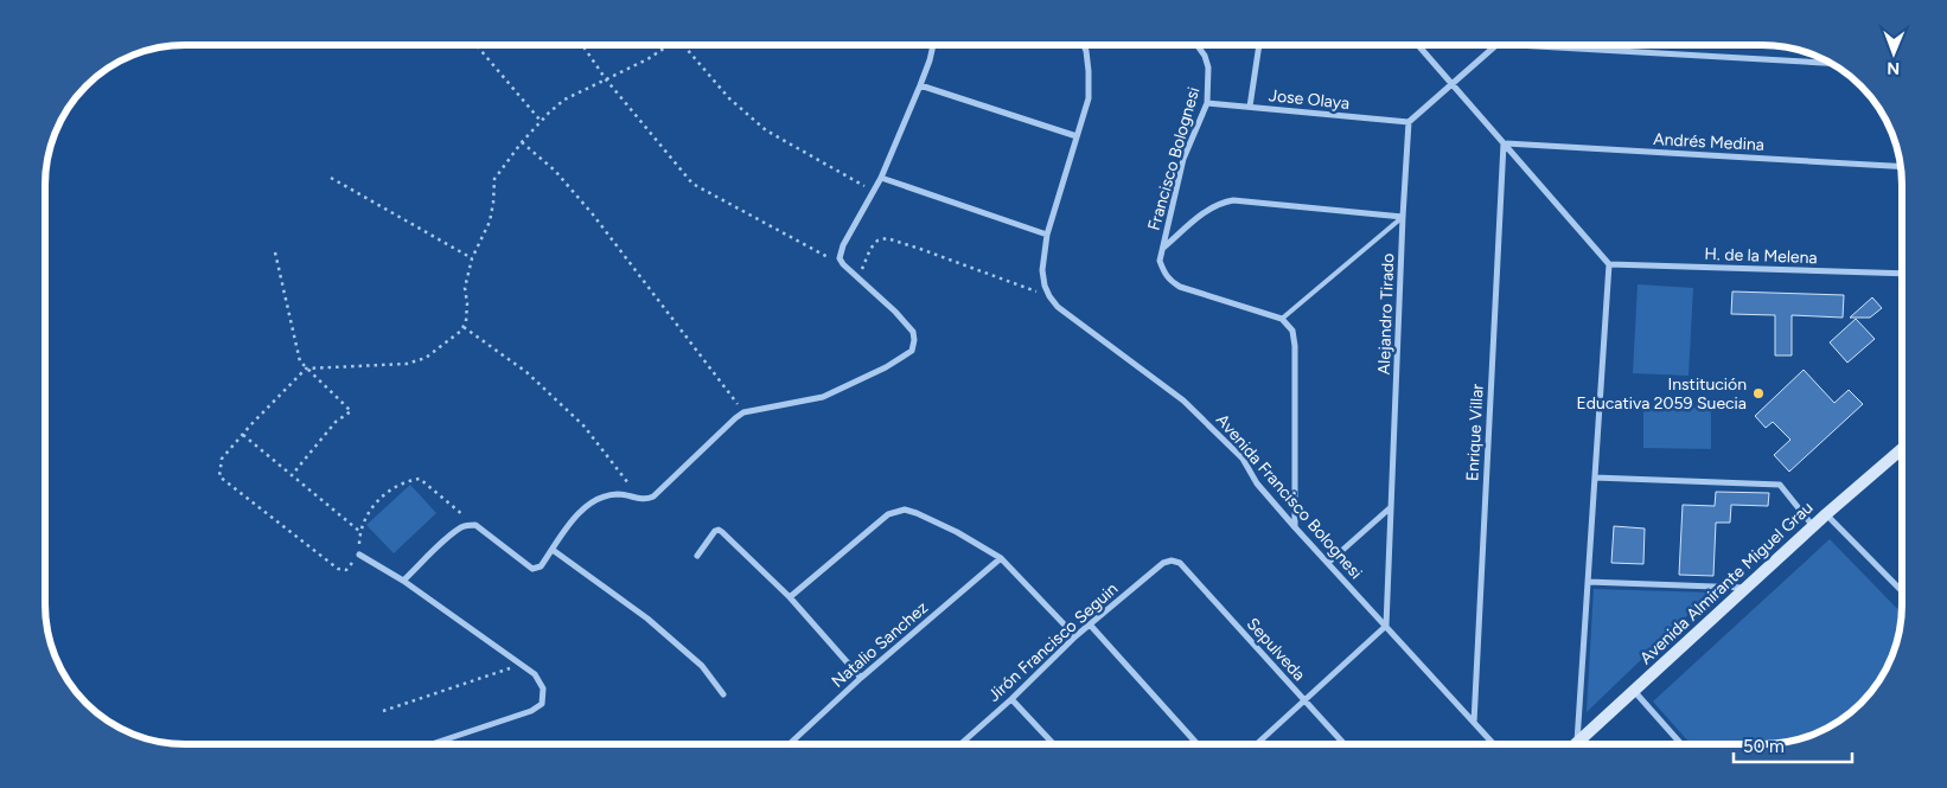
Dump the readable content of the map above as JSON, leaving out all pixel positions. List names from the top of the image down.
{
  "streets": {
    "street": [
      "Jose Olaya",
      "Andrés Medina",
      "Francisco Bolognesi",
      "H. de la Melena",
      "Alejandro Tirado",
      "Enrique Villar",
      "Avenida Francisco Bolognesi",
      "Avenida Almirante Miguel Grau",
      "Jirón Francisco Seguin",
      "Natalio Sanchez",
      "Sepulveda"
    ]
  },
  "crossings": [
    ["Jose Olaya", "Francisco Bolognesi"],
    ["Jose Olaya", "Alejandro Tirado"],
    ["Andrés Medina", "Enrique Villar"],
    ["Alejandro Tirado", "Avenida Francisco Bolognesi"],
    ["Enrique Villar", "Avenida Francisco Bolognesi"],
    ["Jirón Francisco Seguin", "Sepulveda"]
  ],
  "places": ["Institución Educativa 2059 Suecia"],
  "scale_bar": "50 m",
  "north": "bottom"
}
